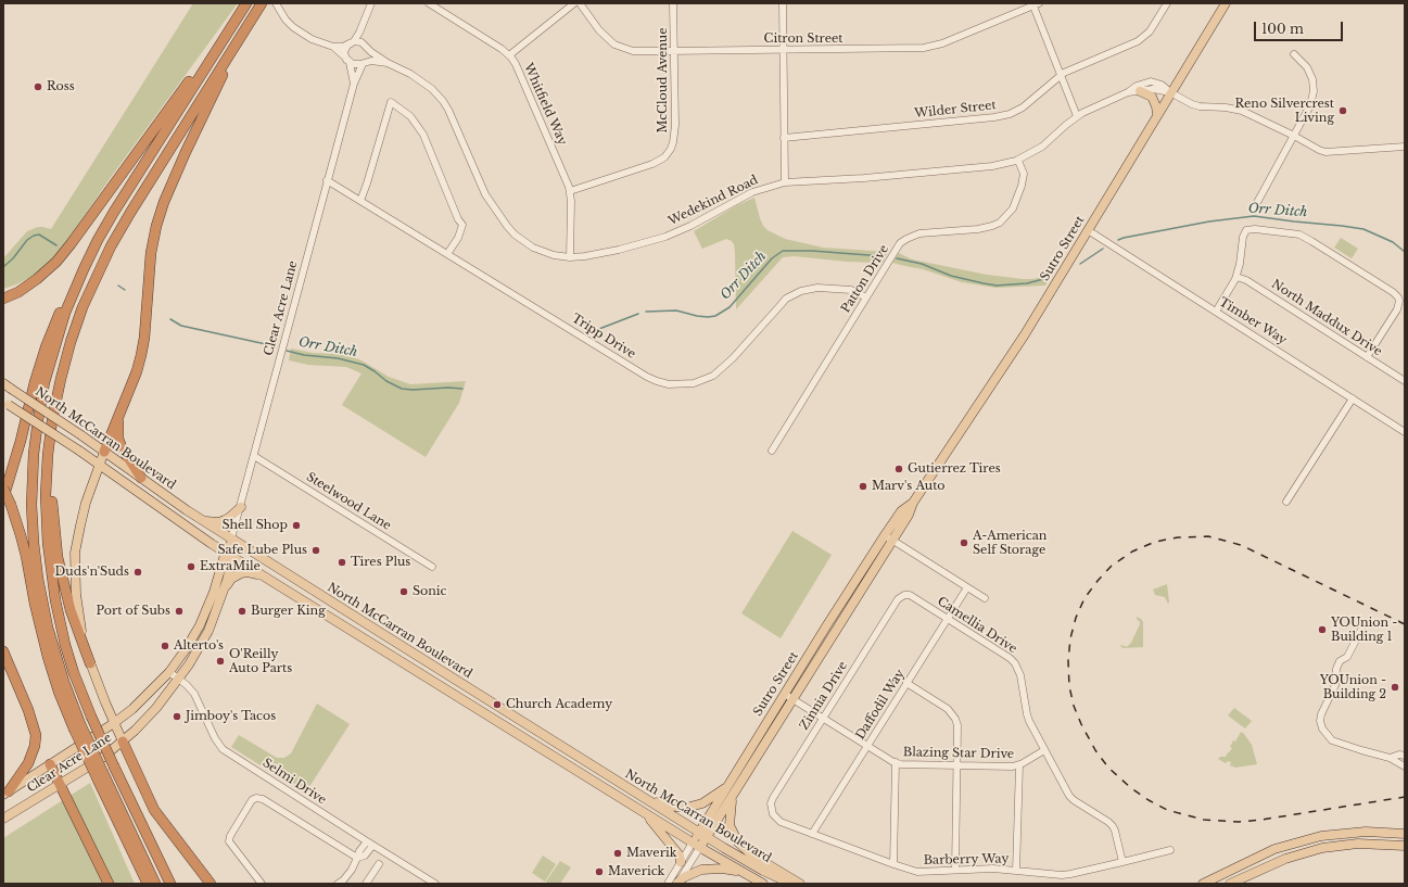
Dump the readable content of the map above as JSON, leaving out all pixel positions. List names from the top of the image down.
{
  "streets": {
    "main road": ["Sutro Street", "Clear Acre Lane", "North McCarran Boulevard"],
    "street": [
      "Citron Street",
      "McCloud Avenue",
      "Whitfield Way",
      "Wilder Street",
      "Wedekind Road",
      "Patton Drive",
      "North Maddux Drive",
      "Timber Way",
      "Tripp Drive",
      "Steelwood Lane",
      "Camellia Drive",
      "Zinnia Drive",
      "Daffodil Way",
      "Blazing Star Drive",
      "Selmi Drive",
      "Barberry Way"
    ]
  },
  "crossings": [
    ["Citron Street", "McCloud Avenue"],
    ["McCloud Avenue", "Whitfield Way"],
    ["Whitfield Way", "Wedekind Road"],
    ["Wedekind Road", "Sutro Street"],
    ["Wedekind Road", "Patton Drive"],
    ["Wedekind Road", "Clear Acre Lane"],
    ["Sutro Street", "Timber Way"],
    ["Sutro Street", "North McCarran Boulevard"],
    ["Sutro Street", "Blazing Star Drive"],
    ["Patton Drive", "Tripp Drive"],
    ["Clear Acre Lane", "Tripp Drive"],
    ["Clear Acre Lane", "North McCarran Boulevard"],
    ["Clear Acre Lane", "Steelwood Lane"],
    ["Clear Acre Lane", "Selmi Drive"],
    ["Camellia Drive", "Zinnia Drive"],
    ["Camellia Drive", "Daffodil Way"],
    ["Camellia Drive", "Blazing Star Drive"],
    ["Camellia Drive", "Barberry Way"],
    ["Zinnia Drive", "Blazing Star Drive"],
    ["Zinnia Drive", "Barberry Way"],
    ["Daffodil Way", "Blazing Star Drive"],
    ["Daffodil Way", "Barberry Way"]
  ],
  "water": ["Orr Ditch"],
  "places": [
    "Ross",
    "Reno Silvercrest Living",
    "Gutierrez Tires",
    "Marv's Auto",
    "Shell Shop",
    "A-American Self Storage",
    "Safe Lube Plus",
    "Tires Plus",
    "ExtraMile",
    "Duds'n'Suds",
    "Sonic",
    "Port of Subs",
    "Burger King",
    "YOUnion - Building 1",
    "Alterto's",
    "O'Reilly Auto Parts",
    "YOUnion - Building 2",
    "Church Academy",
    "Jimboy's Tacos",
    "Maverik",
    "Maverick"
  ],
  "scale_bar": "100 m"
}
